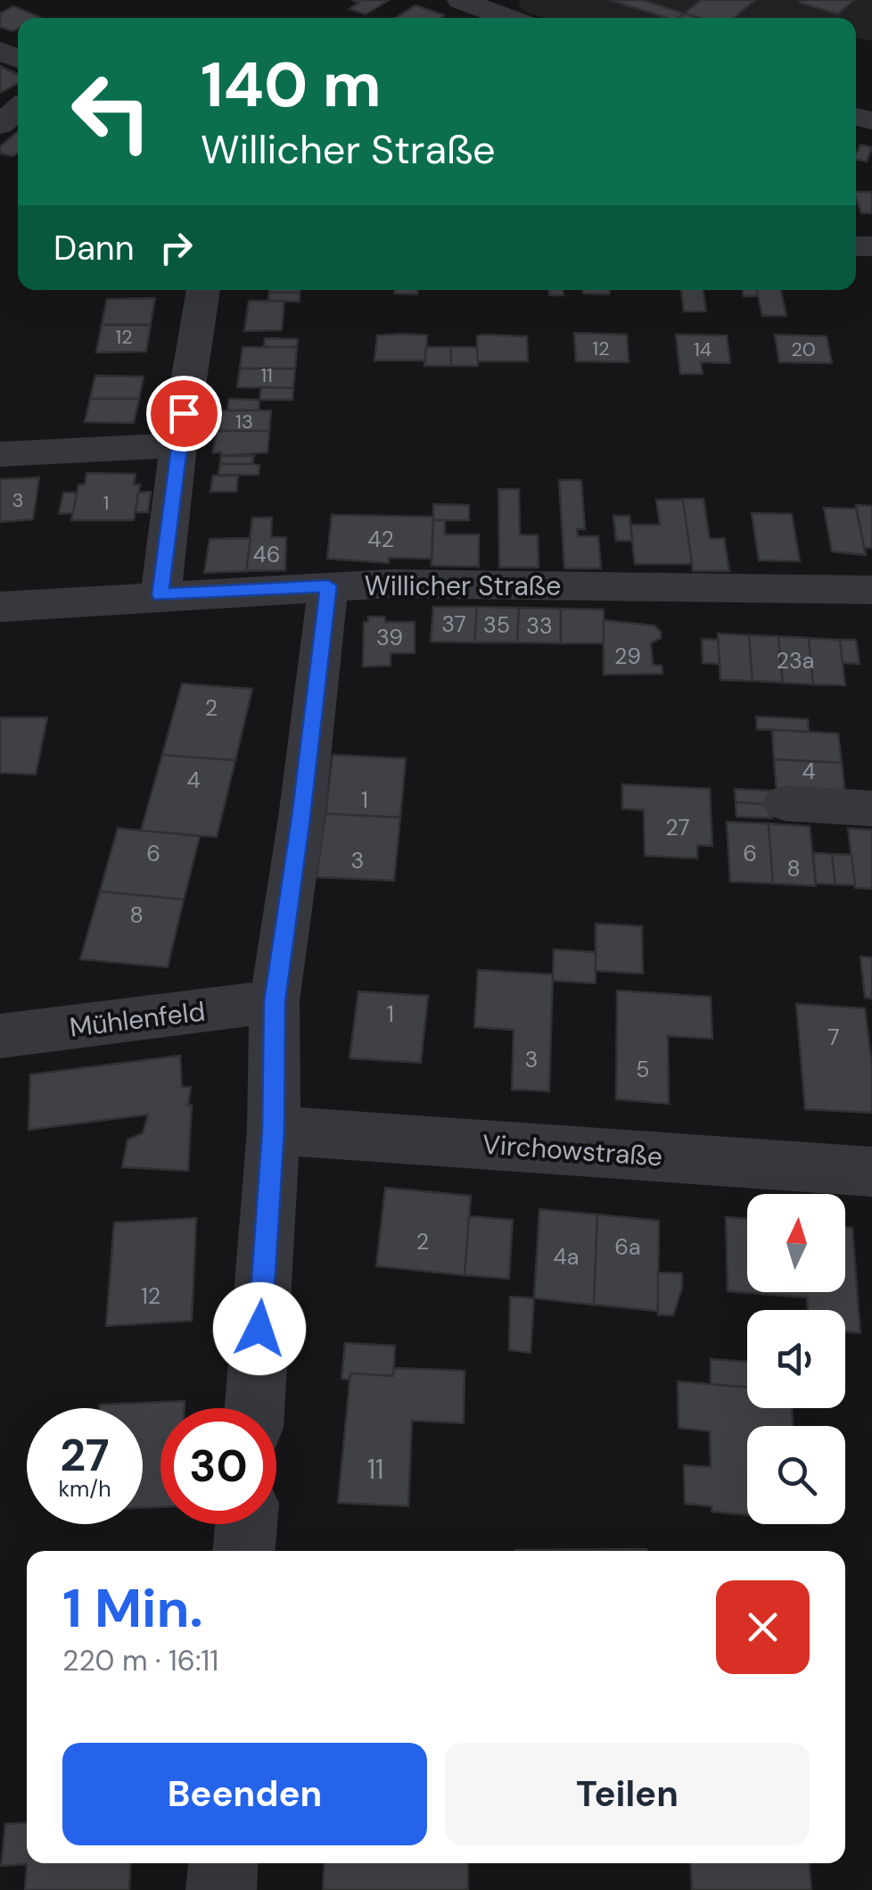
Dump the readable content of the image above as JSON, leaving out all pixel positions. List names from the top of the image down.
{
  "streets": {
    "street": ["Willicher Straße", "Mühlenfeld", "Virchowstraße"]
  },
  "house_numbers": [
    "12",
    "12",
    "14",
    "20",
    "11",
    "13",
    "3",
    "1",
    "42",
    "46",
    "37",
    "35",
    "33",
    "39",
    "29",
    "23a",
    "2",
    "4",
    "4",
    "1",
    "27",
    "6",
    "6",
    "3",
    "8",
    "8",
    "1",
    "7",
    "3",
    "5",
    "2",
    "6a",
    "4a",
    "12",
    "11"
  ],
  "north": "top",
  "page": {
    "turn": ["140 m", "Willicher Straße"],
    "then": "Dann",
    "speed": "27 km/h",
    "limit": "30",
    "heading": ["1 Min.", "220 m · 16:11"],
    "buttons": ["Beenden", "Teilen"]
  }
}
